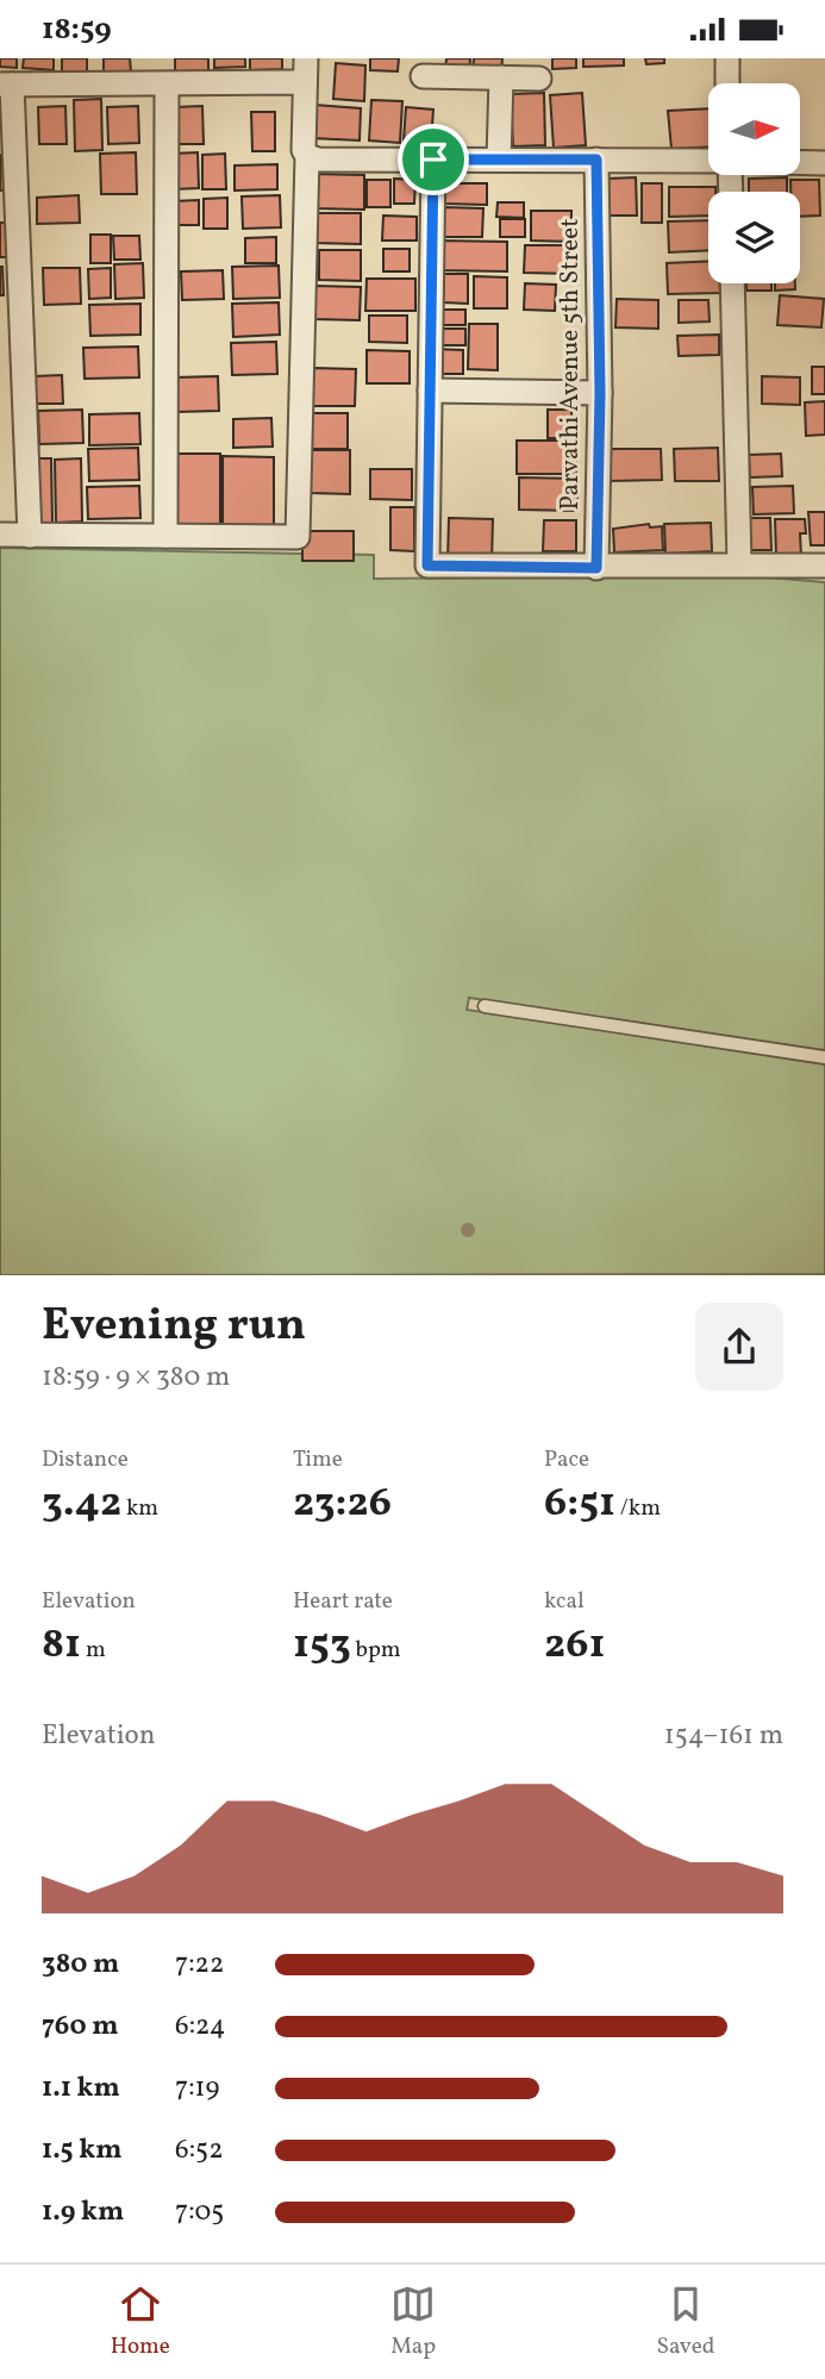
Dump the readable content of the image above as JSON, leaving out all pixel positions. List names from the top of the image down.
{
  "streets": {
    "street": ["Parvathi Avenue 5th Street"]
  },
  "north": "right",
  "page": {
    "status": "18:59",
    "heading": ["Evening run", "18:59 · 9 × 380 m"],
    "stats": [
      ["Distance", "3.42 km"],
      ["Time", "23:26"],
      ["Pace", "6:51 /km"],
      ["Elevation", "81 m"],
      ["Heart rate", "153 bpm"],
      ["kcal", "261"]
    ],
    "chart": ["Elevation", "154–161 m"],
    "list": [
      {
        "name": "380 m",
        "note": "7:22"
      },
      {
        "name": "760 m",
        "note": "6:24"
      },
      {
        "name": "1.1 km",
        "note": "7:19"
      },
      {
        "name": "1.5 km",
        "note": "6:52"
      },
      {
        "name": "1.9 km",
        "note": "7:05"
      }
    ],
    "tabs": ["Home", "Map", "Saved"]
  }
}
